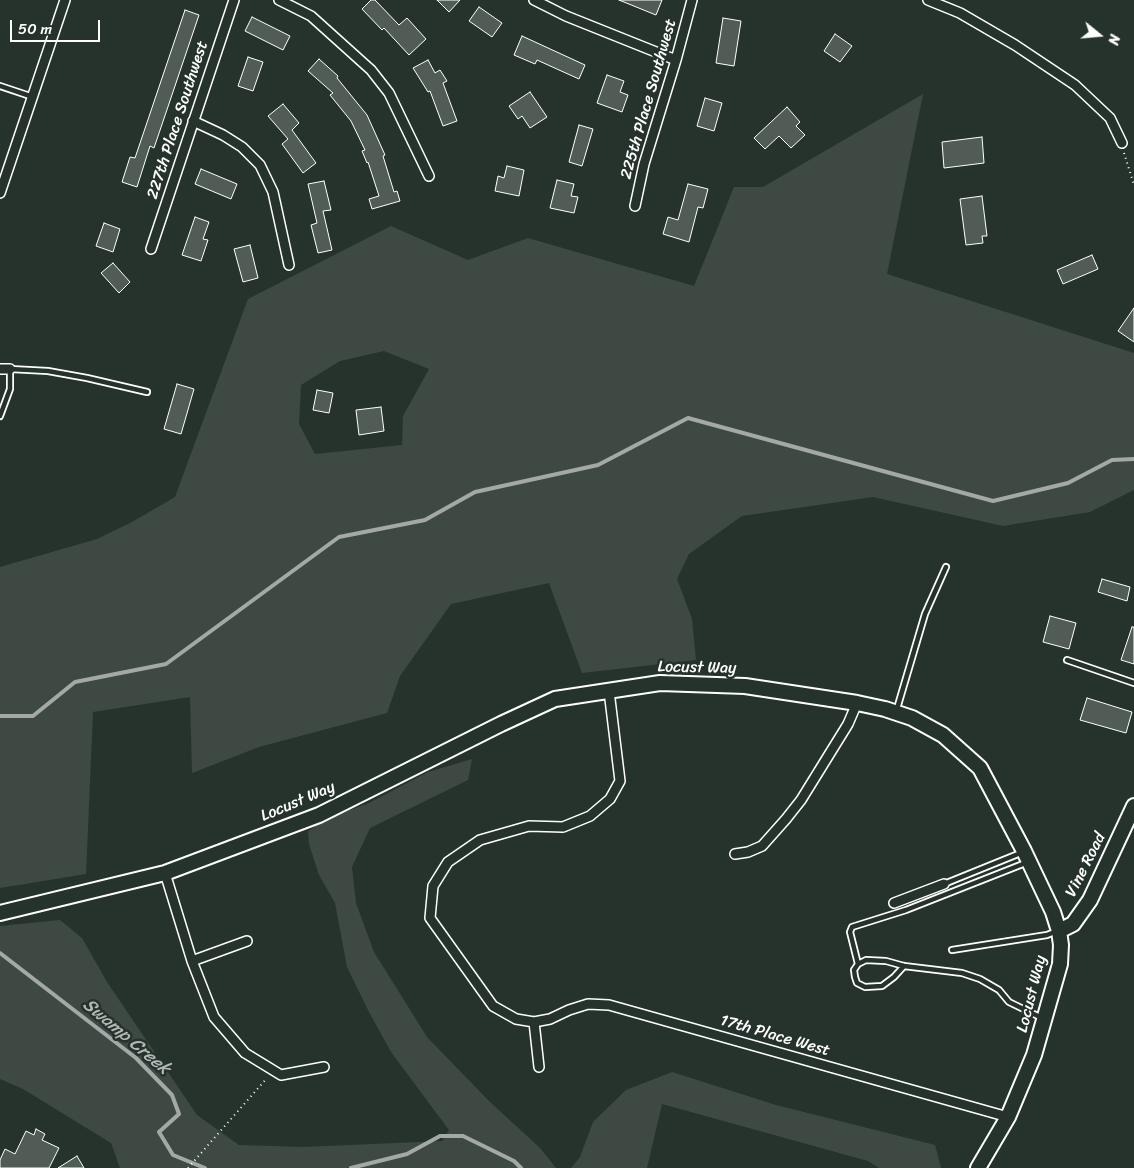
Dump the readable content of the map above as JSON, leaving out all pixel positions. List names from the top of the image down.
{
  "streets": {
    "main road": ["Locust Way", "Vine Road"],
    "street": ["225th Place Southwest", "227th Place Southwest", "17th Place West"]
  },
  "crossings": [
    ["Locust Way", "Vine Road"],
    ["Locust Way", "17th Place West"]
  ],
  "water": ["Swamp Creek"],
  "scale_bar": "50 m",
  "north": "right"
}
